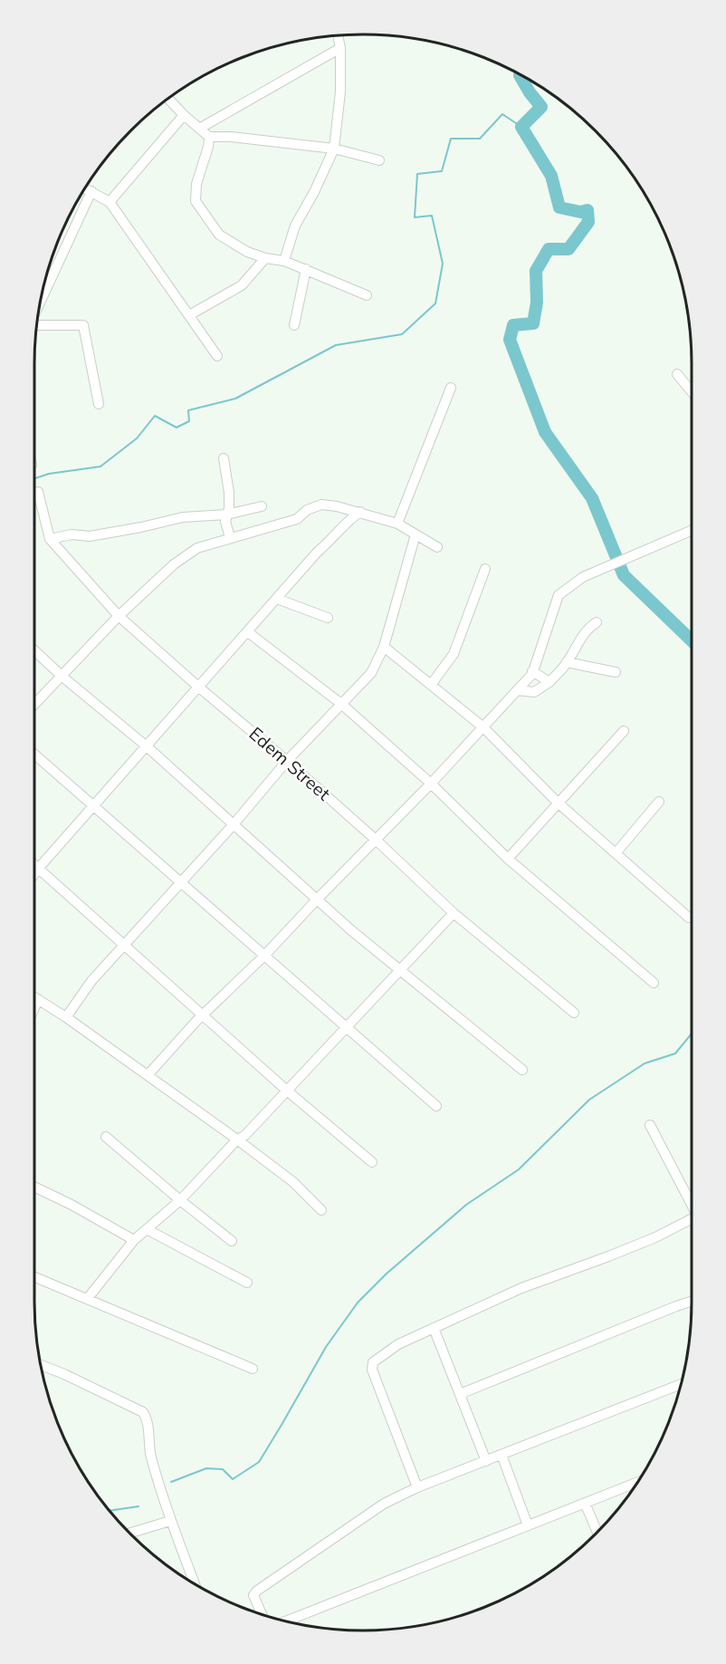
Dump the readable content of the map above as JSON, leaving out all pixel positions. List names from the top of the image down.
{
  "streets": {
    "street": ["Edem Street"]
  }
}
